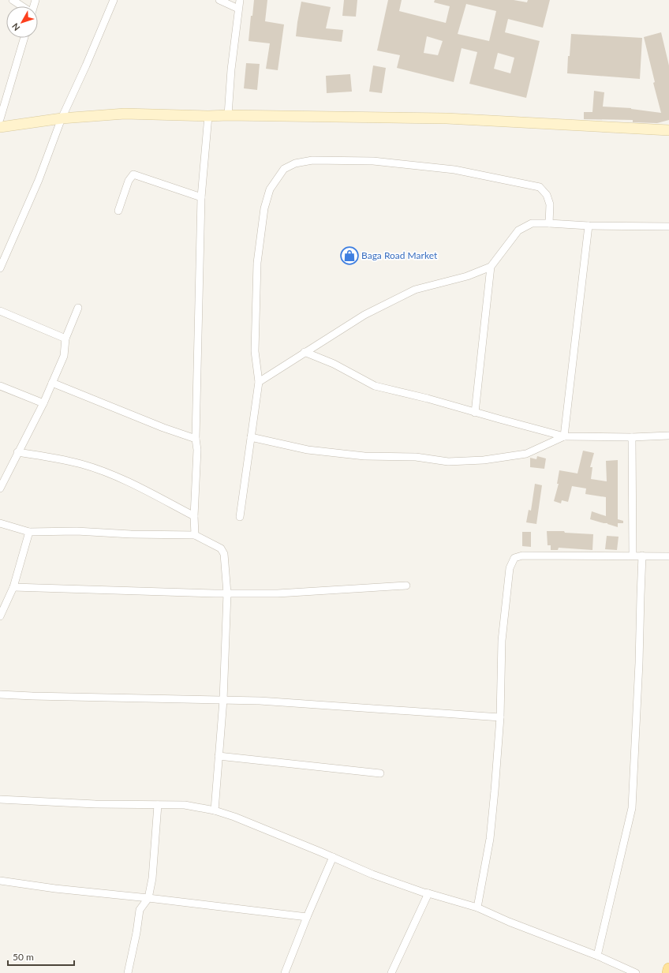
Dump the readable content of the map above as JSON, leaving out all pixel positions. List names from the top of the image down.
{
  "places": {
    "shop": ["Baga Road Market"]
  },
  "scale_bar": "50 m",
  "north": "bottom left"
}
